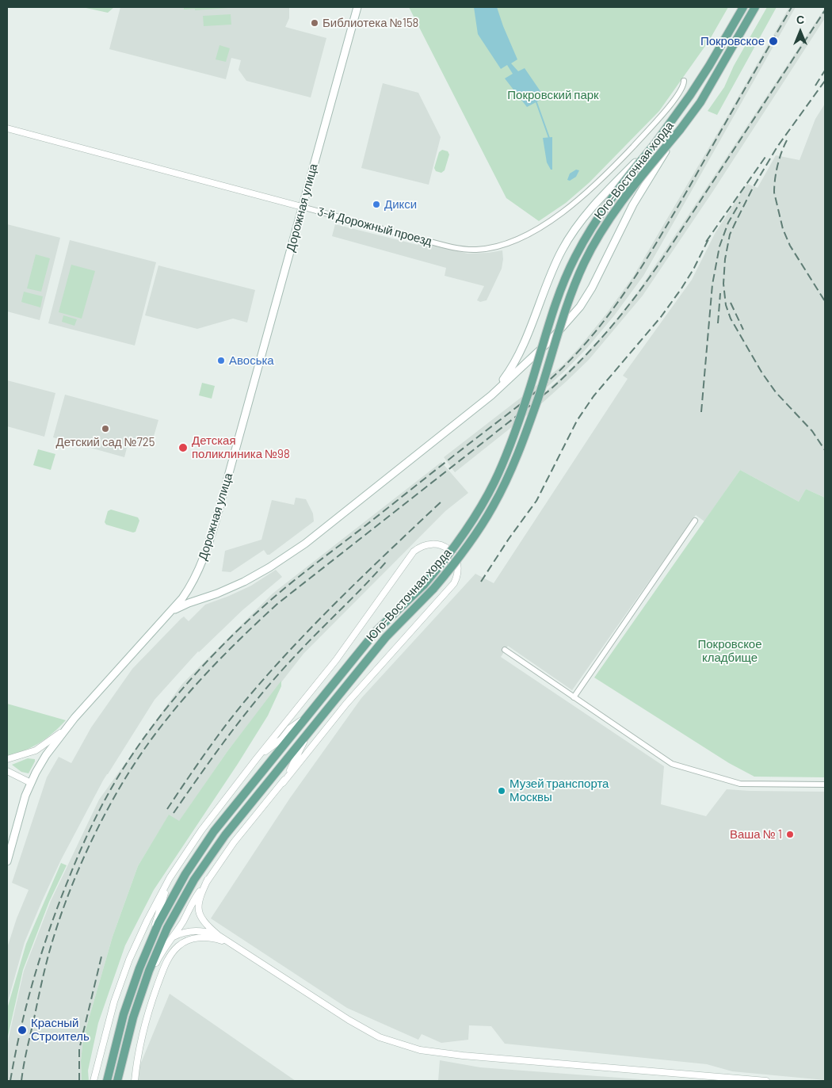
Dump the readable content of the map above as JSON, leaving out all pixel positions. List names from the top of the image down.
{
  "streets": {
    "main road": ["Юго-Восточная хорда", "Дорожная улица"],
    "street": ["3-й Дорожный проезд"]
  },
  "crossings": [
    ["Дорожная улица", "3-й Дорожный проезд"]
  ],
  "parks": ["Покровский парк", "Покровское кладбище"],
  "places": [
    "Библиотека №158",
    "Покровское",
    "Дикси",
    "Авоська",
    "Детский сад №725",
    "Детская поликлиника №98",
    "Музей транспорта Москвы",
    "Ваша № 1",
    "Красный Строитель"
  ],
  "north": "top"
}
